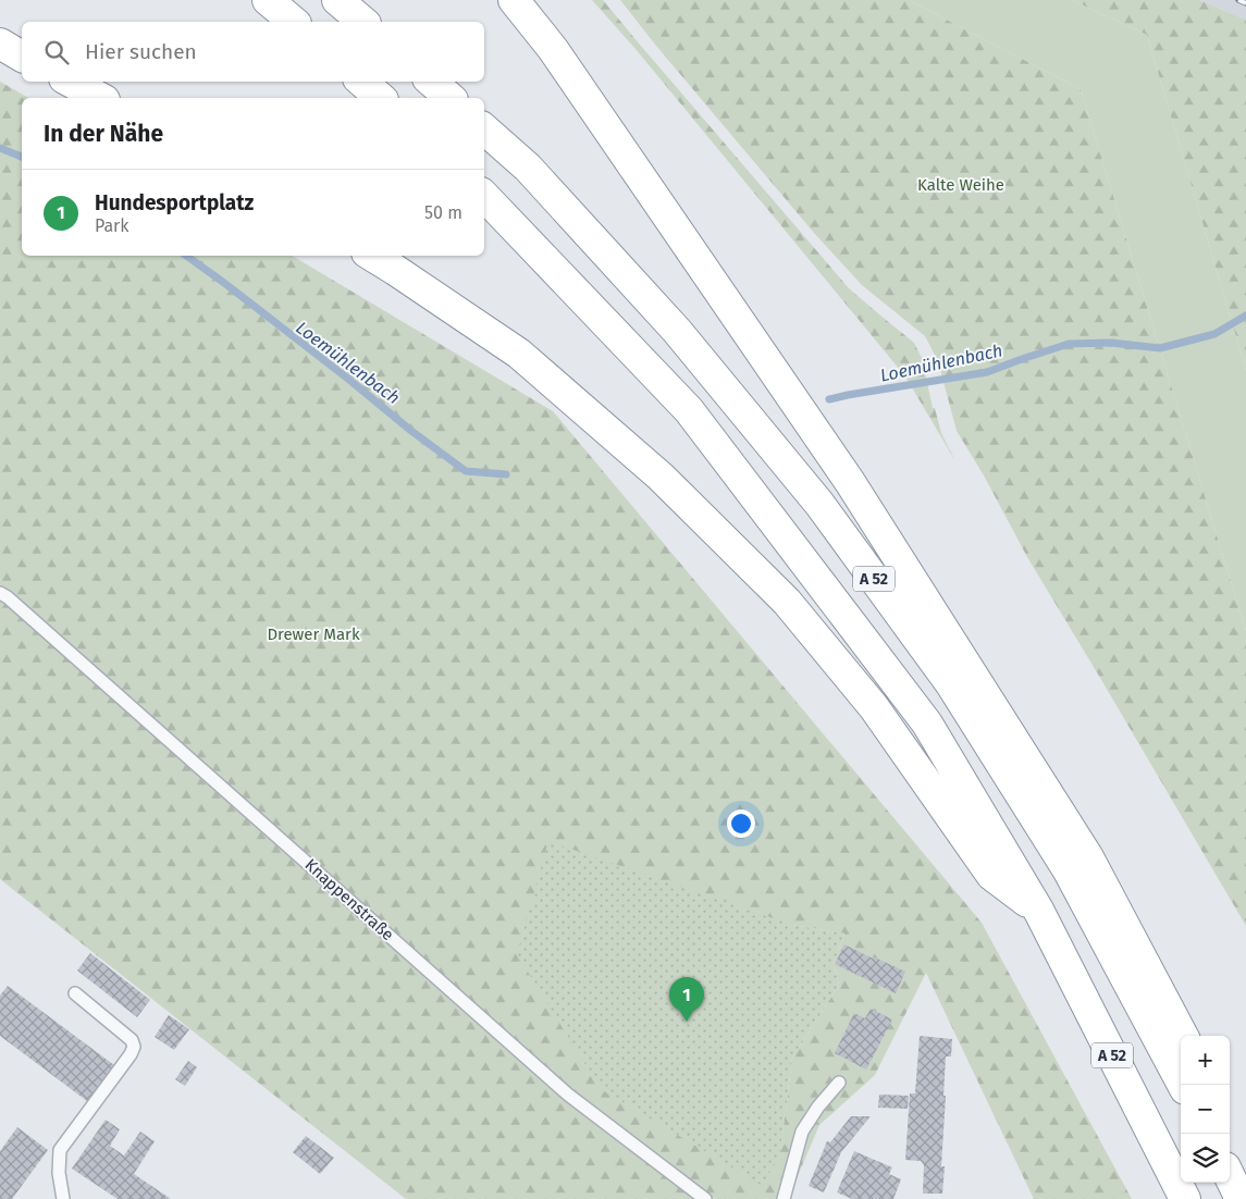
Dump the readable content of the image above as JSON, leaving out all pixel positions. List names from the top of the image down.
{
  "streets": {
    "highway": ["A 52"],
    "lane": ["Knappenstraße"]
  },
  "water": ["Loemühlenbach"],
  "parks": ["Kalte Weihe", "Drewer Mark"],
  "page": {
    "search": "Hier suchen",
    "heading": "In der Nähe",
    "list": [
      {
        "mark": "1",
        "name": "Hundesportplatz",
        "note": "Park",
        "value": "50 m"
      }
    ],
    "pins": "1",
    "map_buttons": ["+", "−"]
  }
}
